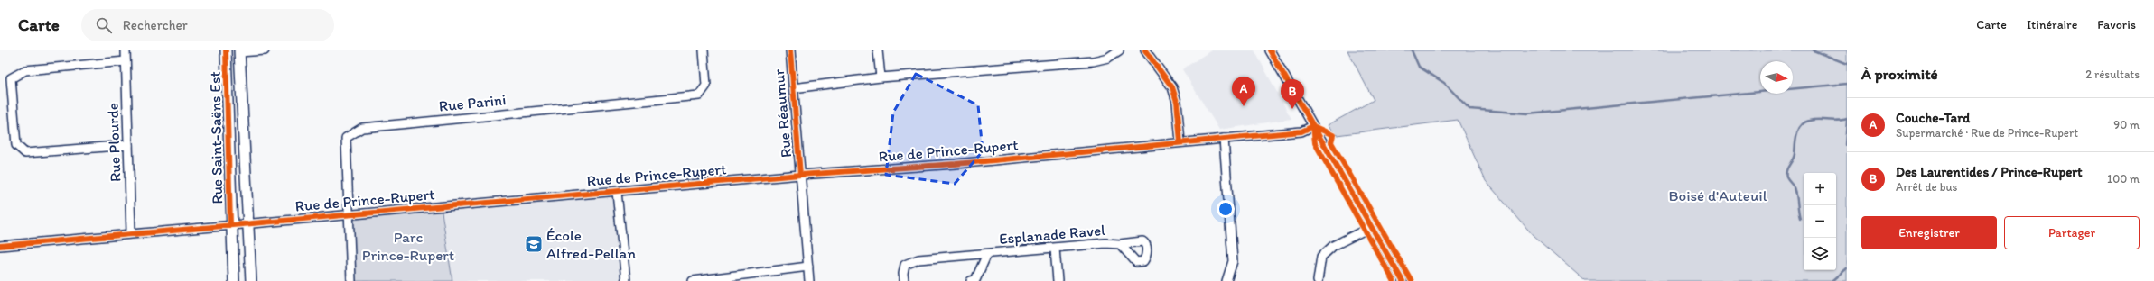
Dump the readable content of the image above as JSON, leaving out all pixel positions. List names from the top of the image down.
{
  "streets": {
    "main road": ["Rue Saint-Saëns Est"],
    "street": [
      "Rue Parini",
      "Rue Réaumur",
      "Rue Plourde",
      "Rue de Prince-Rupert",
      "Esplanade Ravel"
    ]
  },
  "crossings": [
    ["Rue Parini", "Rue de Prince-Rupert"],
    ["Rue Réaumur", "Rue de Prince-Rupert"],
    ["Rue Saint-Saëns Est", "Rue de Prince-Rupert"],
    ["Rue Plourde", "Rue de Prince-Rupert"]
  ],
  "parks": ["Boisé d'Auteuil", "Parc Prince-Rupert"],
  "places": {
    "school or university": ["École Alfred-Pellan"]
  },
  "north": "right",
  "page": {
    "header": "Carte",
    "search": "Rechercher",
    "nav": ["Carte", "Itinéraire", "Favoris"],
    "heading": ["À proximité", "2 résultats"],
    "pins": ["A", "B"],
    "list": [
      {
        "mark": "A",
        "name": "Couche-Tard",
        "note": "Supermarché · Rue de Prince-Rupert",
        "value": "90 m"
      },
      {
        "mark": "B",
        "name": "Des Laurentides / Prince-Rupert",
        "note": "Arrêt de bus",
        "value": "100 m"
      }
    ],
    "map_buttons": ["+", "−"],
    "buttons": ["Enregistrer", "Partager"]
  }
}
